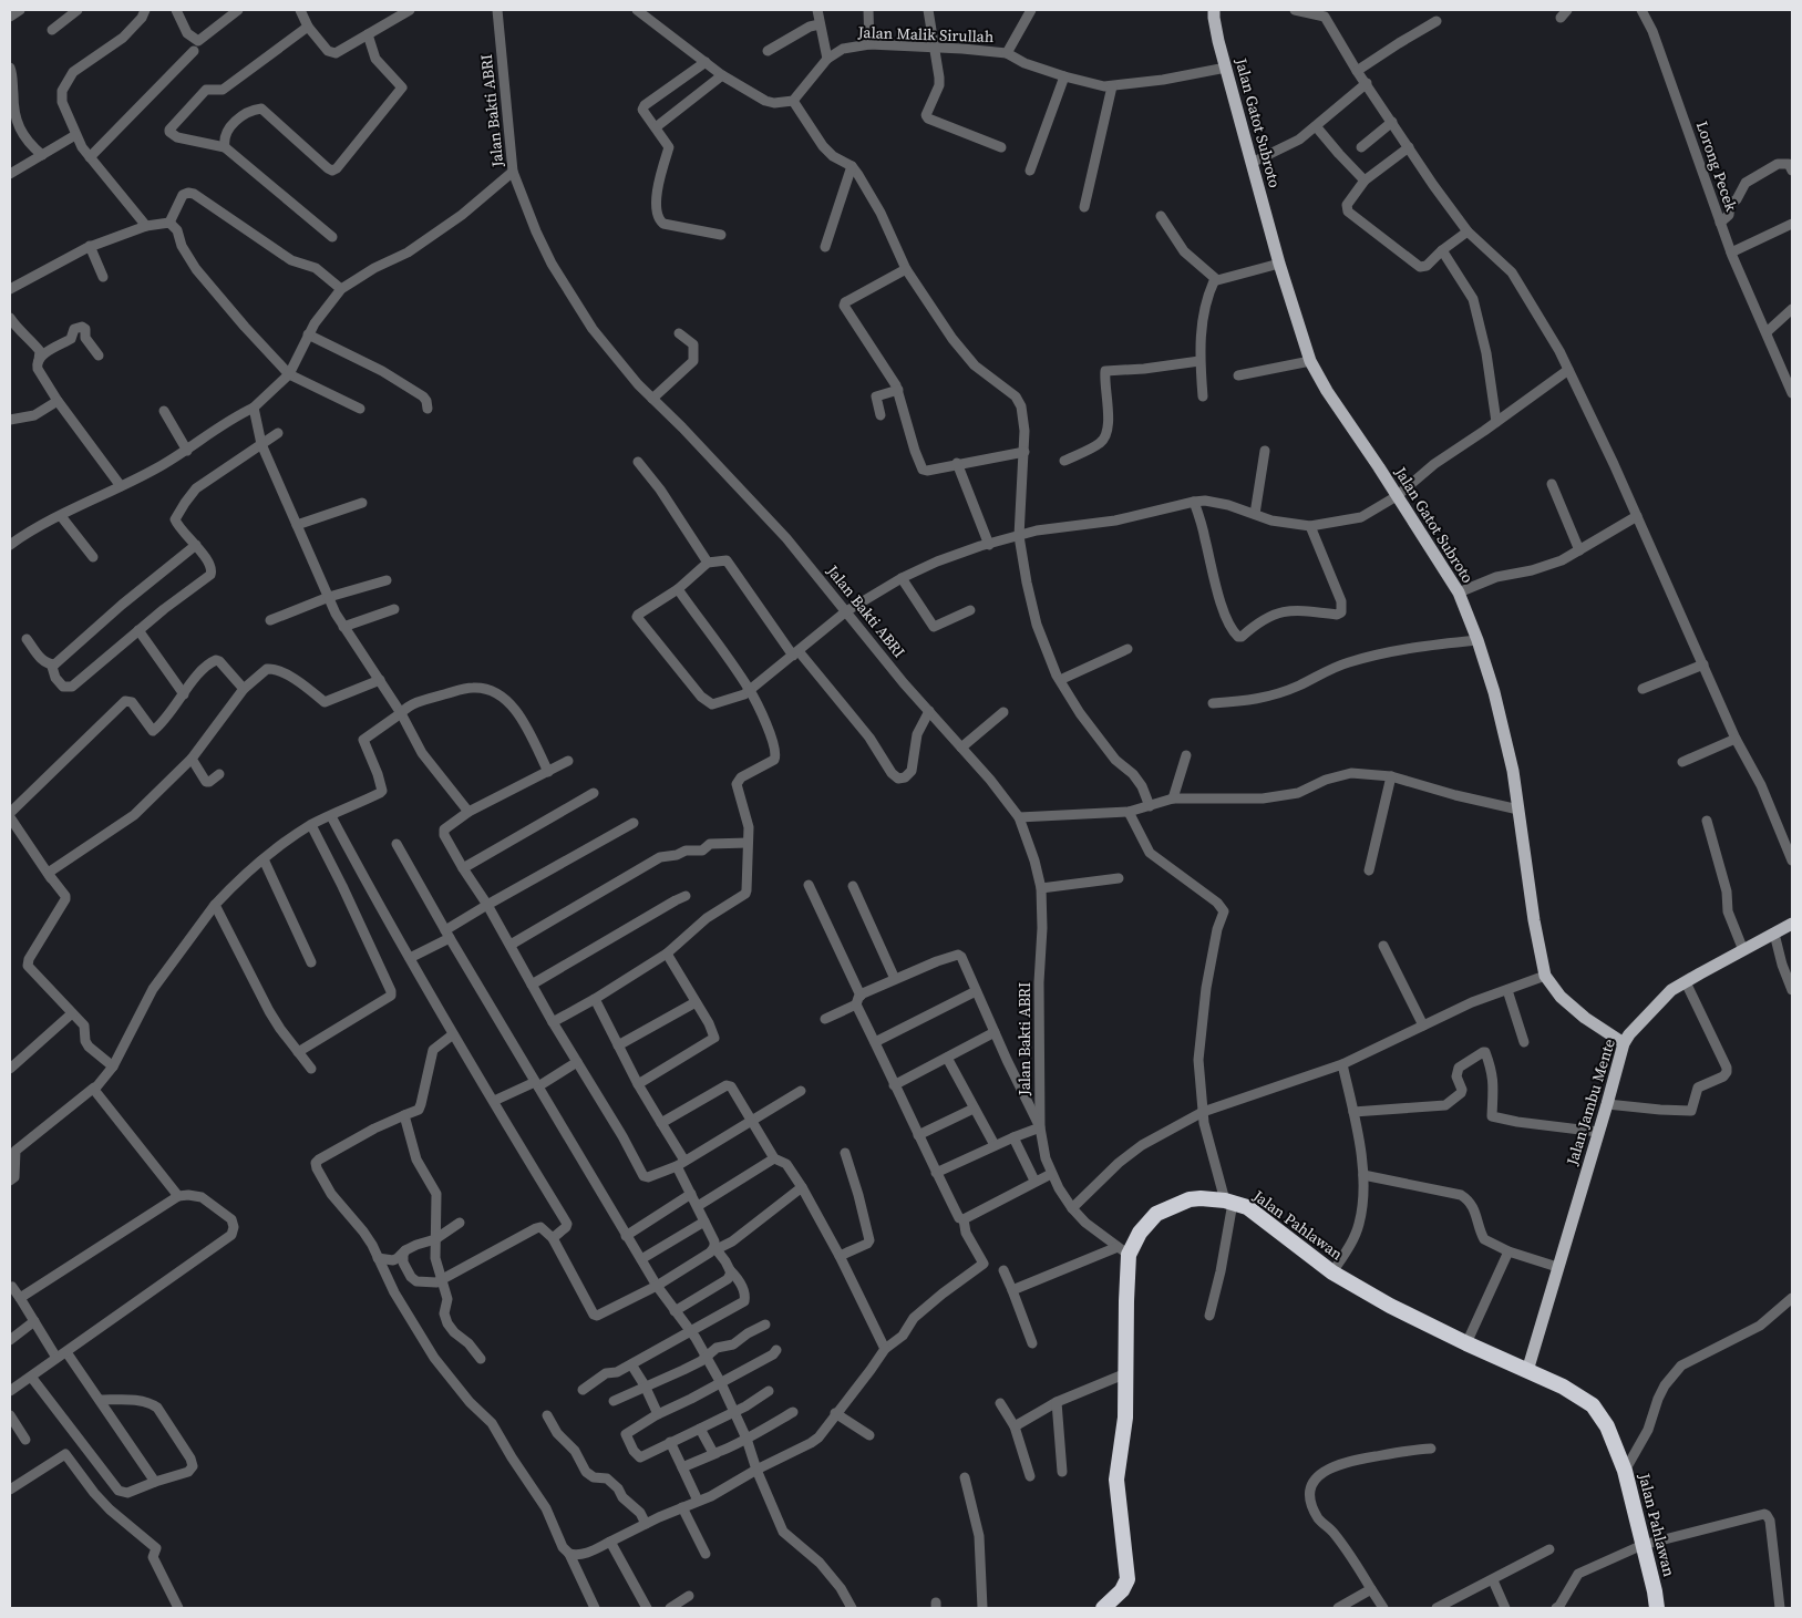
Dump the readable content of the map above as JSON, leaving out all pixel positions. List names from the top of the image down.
{
  "streets": {
    "highway": ["Jalan Pahlawan"],
    "main road": ["Jalan Gatot Subroto", "Jalan Jambu Mente"],
    "street": ["Jalan Malik Sirullah", "Jalan Bakti ABRI", "Lorong Pecek"]
  },
  "crossings": [
    ["Jalan Malik Sirullah", "Jalan Gatot Subroto"],
    ["Jalan Bakti ABRI", "Jalan Pahlawan"],
    ["Jalan Gatot Subroto", "Jalan Jambu Mente"],
    ["Jalan Jambu Mente", "Jalan Pahlawan"]
  ]
}
